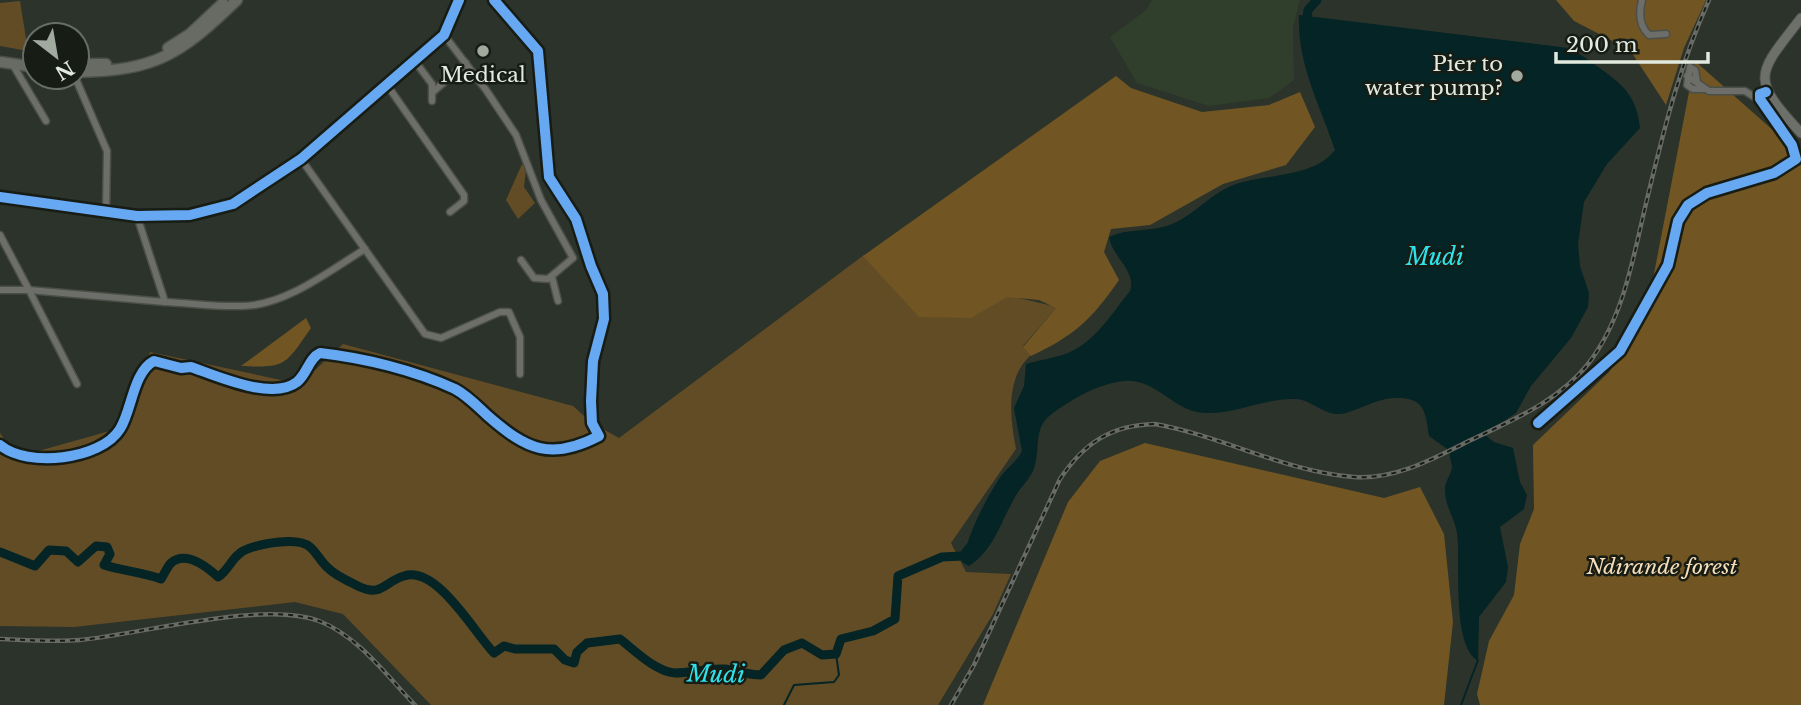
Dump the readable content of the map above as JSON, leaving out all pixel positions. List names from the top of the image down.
{
  "water": ["Mudi"],
  "parks": ["Ndirande forest"],
  "places": ["Medical", "Pier to water pump?"],
  "scale_bar": "200 m",
  "north": "bottom right"
}
